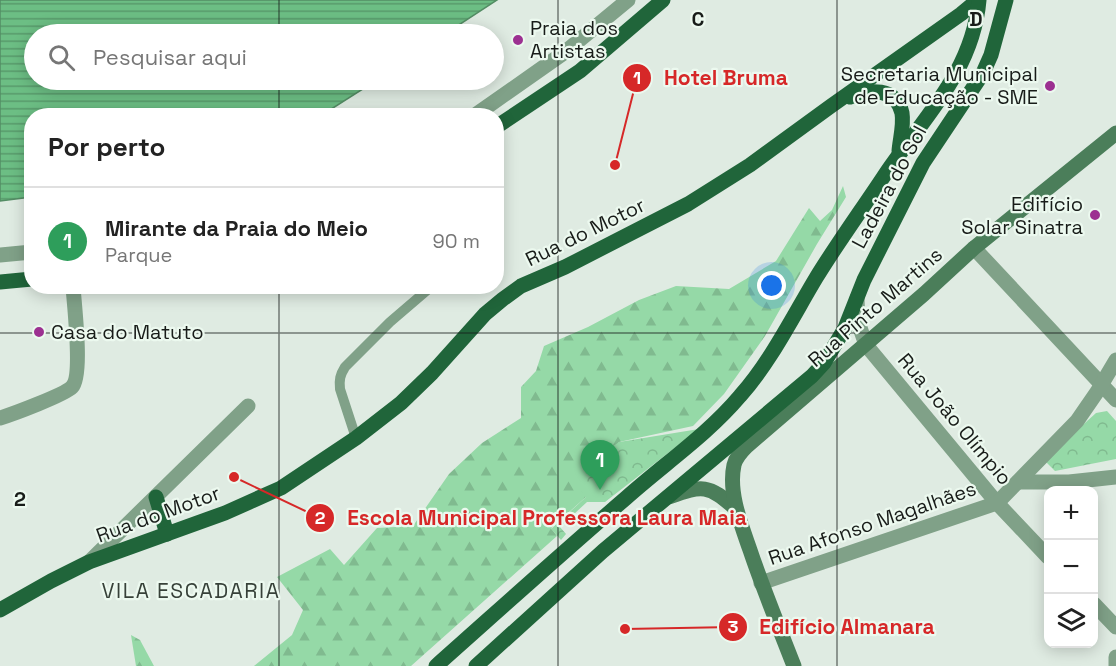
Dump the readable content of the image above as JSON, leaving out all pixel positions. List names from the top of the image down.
{
  "streets": {
    "main road": ["Ladeira do Sol", "Rua do Motor", "Rua Pinto Martins"],
    "street": ["Rua João Olímpio", "Rua Afonso Magalhães"]
  },
  "crossings": [
    ["Ladeira do Sol", "Rua do Motor"],
    ["Ladeira do Sol", "Rua João Olímpio"],
    ["Rua Pinto Martins", "Rua João Olímpio"],
    ["Rua João Olímpio", "Rua Afonso Magalhães"]
  ],
  "districts": ["VILA ESCADARIA"],
  "places": [
    "Praia dos Artistas",
    "Secretaria Municipal de Educação - SME",
    "Hotel Bruma",
    "Edifício Solar Sinatra",
    "Casa do Matuto",
    "Escola Municipal Professora Laura Maia",
    "Edifício Almanara"
  ],
  "page": {
    "search": "Pesquisar aqui",
    "heading": "Por perto",
    "list": [
      {
        "mark": "1",
        "name": "Mirante da Praia do Meio",
        "note": "Parque",
        "value": "90 m"
      }
    ],
    "pins": "1",
    "map_buttons": ["+", "−"]
  },
  "grid": {
    "columns": ["C", "D"],
    "rows": ["2"]
  }
}
